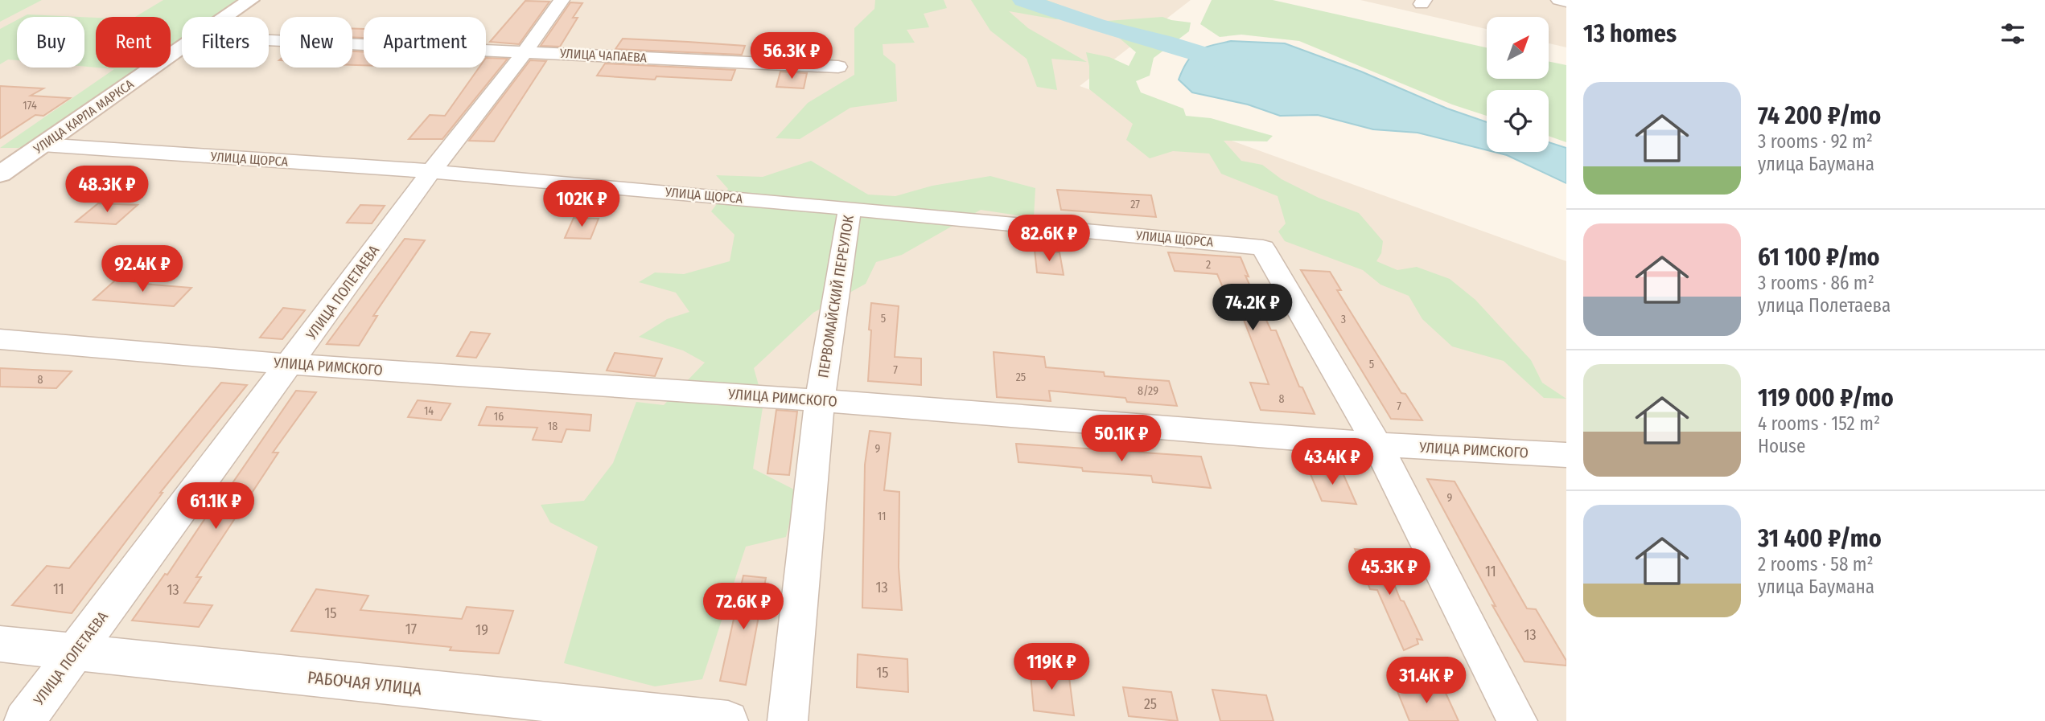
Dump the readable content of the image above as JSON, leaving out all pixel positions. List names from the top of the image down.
{
  "streets": {
    "main road": ["УЛИЦА КАРЛА МАРКСА"],
    "street": [
      "УЛИЦА ЧАПАЕВА",
      "УЛИЦА ЩОРСА",
      "УЛИЦА ПОЛЕТАЕВА",
      "ПЕРВОМАЙСКИЙ ПЕРЕУЛОК",
      "УЛИЦА РИМСКОГО",
      "РАБОЧАЯ УЛИЦА"
    ]
  },
  "crossings": [
    ["УЛИЦА ЧАПАЕВА", "УЛИЦА ПОЛЕТАЕВА"],
    ["УЛИЦА КАРЛА МАРКСА", "УЛИЦА ЩОРСА"],
    ["УЛИЦА ЩОРСА", "УЛИЦА ПОЛЕТАЕВА"],
    ["УЛИЦА ЩОРСА", "ПЕРВОМАЙСКИЙ ПЕРЕУЛОК"],
    ["УЛИЦА ЩОРСА", "УЛИЦА РИМСКОГО"],
    ["УЛИЦА ПОЛЕТАЕВА", "УЛИЦА РИМСКОГО"],
    ["УЛИЦА ПОЛЕТАЕВА", "РАБОЧАЯ УЛИЦА"],
    ["ПЕРВОМАЙСКИЙ ПЕРЕУЛОК", "УЛИЦА РИМСКОГО"]
  ],
  "house_numbers": [
    "174",
    "27",
    "2",
    "5",
    "3",
    "5",
    "7",
    "25",
    "8",
    "8/29",
    "8",
    "7",
    "14",
    "16",
    "18",
    "9",
    "9",
    "11",
    "11",
    "13",
    "11",
    "13",
    "15",
    "17",
    "19",
    "13",
    "15",
    "25"
  ],
  "north": "top right",
  "page": {
    "heading": "13 homes",
    "chip": [
      "Buy",
      "Rent",
      "Filters",
      "New",
      "Apartment"
    ],
    "price": [
      "56.3K ₽",
      "48.3K ₽",
      "102K ₽",
      "82.6K ₽",
      "92.4K ₽",
      "74.2K ₽",
      "50.1K ₽",
      "43.4K ₽",
      "61.1K ₽",
      "45.3K ₽",
      "72.6K ₽",
      "119K ₽",
      "31.4K ₽"
    ],
    "list": [
      {
        "name": "74 200 ₽/mo",
        "note": "3 rooms · 92 m² · улица Баумана"
      },
      {
        "name": "61 100 ₽/mo",
        "note": "3 rooms · 86 m² · улица Полетаева"
      },
      {
        "name": "119 000 ₽/mo",
        "note": "4 rooms · 152 m² · House"
      },
      {
        "name": "31 400 ₽/mo",
        "note": "2 rooms · 58 m² · улица Баумана"
      }
    ]
  }
}
